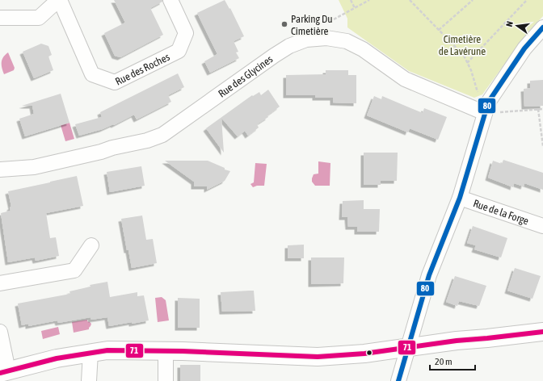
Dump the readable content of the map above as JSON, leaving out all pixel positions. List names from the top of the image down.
{
  "streets": {
    "street": ["Rue des Roches", "Rue des Glycines", "Rue de la Forge"]
  },
  "parks": ["Cimetière de Lavérune"],
  "places": ["Parking Du Cimetière"],
  "lines": ["transit line 80", "transit line 71"],
  "scale_bar": "20 m",
  "north": "left"
}
